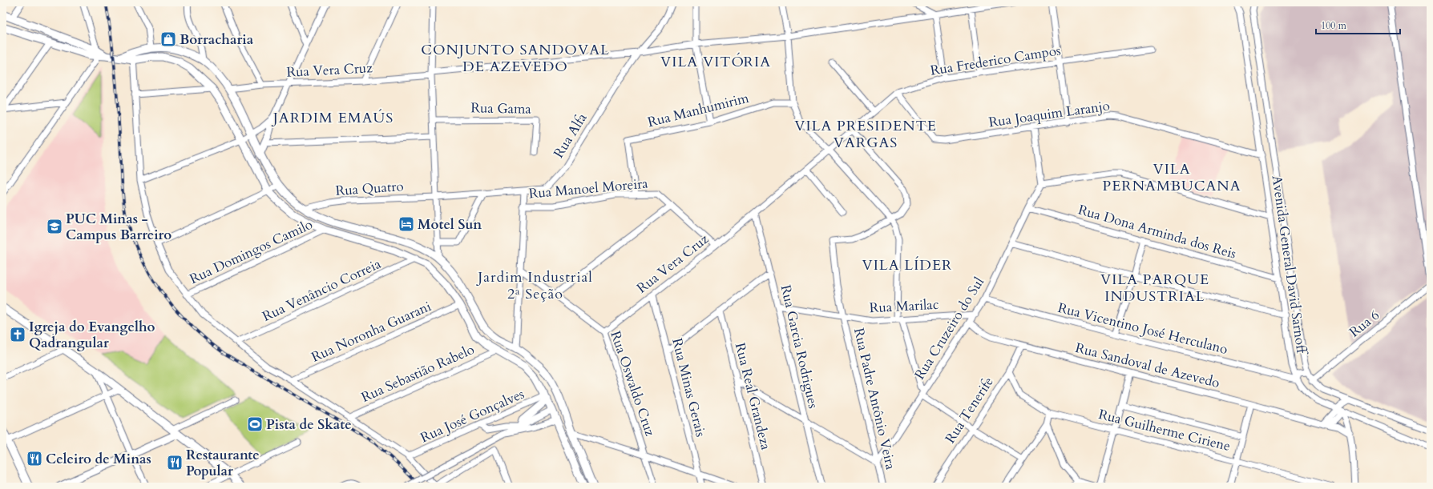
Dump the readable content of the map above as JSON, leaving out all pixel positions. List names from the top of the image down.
{
  "streets": {
    "street": [
      "Rua Frederico Campos",
      "Rua Vera Cruz",
      "Rua Gama",
      "Rua Manhumirim",
      "Rua Joaquim Laranjo",
      "Rua Alfa",
      "Rua Quatro",
      "Rua Manoel Moreira",
      "Rua Dona Arminda dos Reis",
      "Rua Domingos Camilo",
      "Avenida General David Sarnoff",
      "Rua Venâncio Correia",
      "Rua Marilac",
      "Rua 6",
      "Rua Cruzeiro do Sul",
      "Rua Vicentino José Herculano",
      "Rua Noronha Guarani",
      "Rua Garcia Rodrigues",
      "Rua Sandoval de Azevedo",
      "Rua Sebastião Rabelo",
      "Rua Oswaldo Cruz",
      "Rua Minas Gerais",
      "Rua Real Grandeza",
      "Rua Padre Antônio Veira",
      "Rua Tenerife",
      "Rua José Gonçalves",
      "Rua Guilherme Ciriene"
    ]
  },
  "crossings": [
    ["Rua Frederico Campos", "Rua Vera Cruz"],
    ["Rua Frederico Campos", "Rua Joaquim Laranjo"],
    ["Rua Frederico Campos", "Rua Garcia Rodrigues"],
    ["Rua Vera Cruz", "Rua Alfa"],
    ["Rua Vera Cruz", "Rua Garcia Rodrigues"],
    ["Rua Vera Cruz", "Rua Oswaldo Cruz"],
    ["Rua Vera Cruz", "Rua Minas Gerais"],
    ["Rua Manhumirim", "Rua Manoel Moreira"],
    ["Rua Joaquim Laranjo", "Avenida General David Sarnoff"],
    ["Rua Alfa", "Rua Quatro"],
    ["Rua Dona Arminda dos Reis", "Avenida General David Sarnoff"],
    ["Rua Dona Arminda dos Reis", "Rua Cruzeiro do Sul"],
    ["Avenida General David Sarnoff", "Rua 6"],
    ["Avenida General David Sarnoff", "Rua Vicentino José Herculano"],
    ["Rua Marilac", "Rua Cruzeiro do Sul"],
    ["Rua Marilac", "Rua Garcia Rodrigues"],
    ["Rua Marilac", "Rua Padre Antônio Veira"],
    ["Rua Cruzeiro do Sul", "Rua Vicentino José Herculano"],
    ["Rua Cruzeiro do Sul", "Rua Sandoval de Azevedo"],
    ["Rua Cruzeiro do Sul", "Rua Padre Antônio Veira"],
    ["Rua Sandoval de Azevedo", "Rua Tenerife"],
    ["Rua Tenerife", "Rua Guilherme Ciriene"]
  ],
  "districts": [
    "CONJUNTO SANDOVAL DE AZEVEDO",
    "VILA VITÓRIA",
    "JARDIM EMAÚS",
    "VILA PRESIDENTE VARGAS",
    "VILA PERNAMBUCANA",
    "VILA LÍDER",
    "Jardim Industrial 2ª Seção",
    "VILA PARQUE INDUSTRIAL"
  ],
  "places": {
    "shop": ["Borracharia"],
    "hotel": ["Motel Sun"],
    "school or university": ["PUC Minas - Campus Barreiro"],
    "church": ["Igreja do Evangelho Qadrangular"],
    "sports": ["Pista de Skate"],
    "restaurant": ["Celeiro de Minas", "Restaurante Popular"]
  },
  "scale_bar": "100 m"
}
